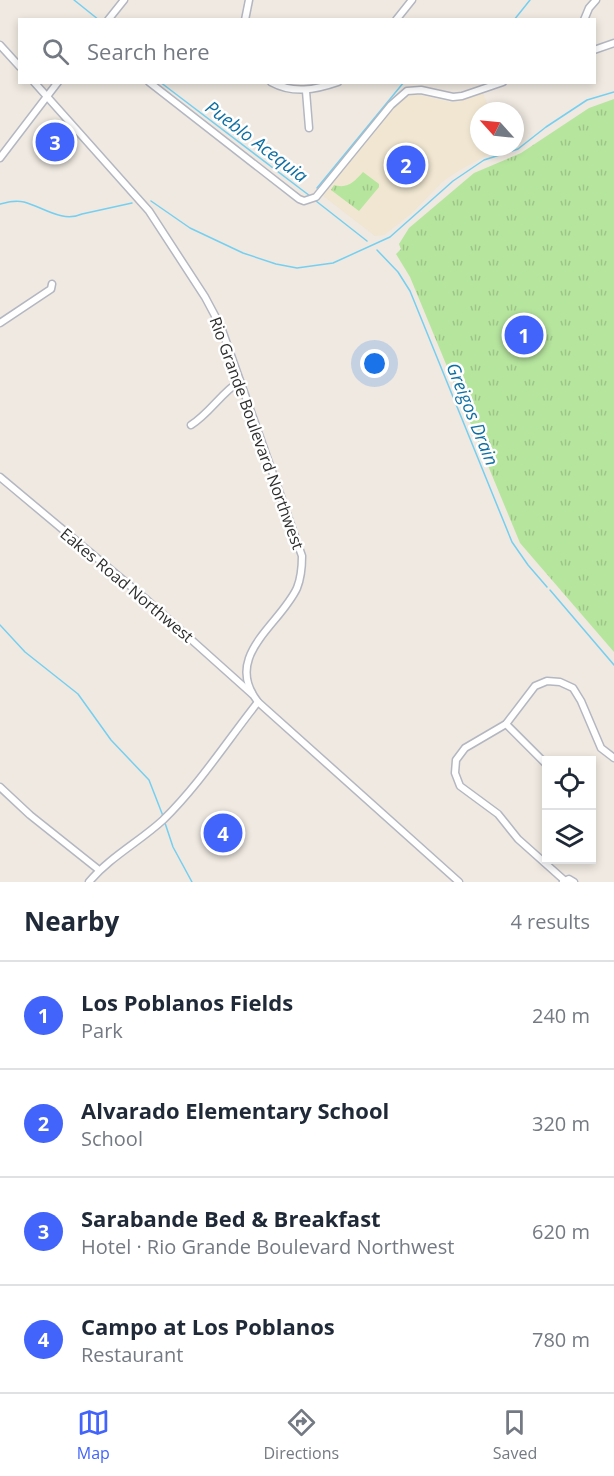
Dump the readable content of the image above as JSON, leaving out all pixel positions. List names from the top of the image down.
{
  "streets": {
    "street": ["Rio Grande Boulevard Northwest", "Eakes Road Northwest"]
  },
  "crossings": [
    ["Rio Grande Boulevard Northwest", "Eakes Road Northwest"]
  ],
  "water": ["Pueblo Acequia", "Greigos Drain"],
  "north": "top left",
  "page": {
    "search": "Search here",
    "pins": [
      "3",
      "2",
      "1",
      "4"
    ],
    "heading": ["Nearby", "4 results"],
    "list": [
      {
        "mark": "1",
        "name": "Los Poblanos Fields",
        "note": "Park",
        "value": "240 m"
      },
      {
        "mark": "2",
        "name": "Alvarado Elementary School",
        "note": "School",
        "value": "320 m"
      },
      {
        "mark": "3",
        "name": "Sarabande Bed & Breakfast",
        "note": "Hotel · Rio Grande Boulevard Northwest",
        "value": "620 m"
      },
      {
        "mark": "4",
        "name": "Campo at Los Poblanos",
        "note": "Restaurant",
        "value": "780 m"
      }
    ],
    "nav": ["Map", "Directions", "Saved"]
  }
}
